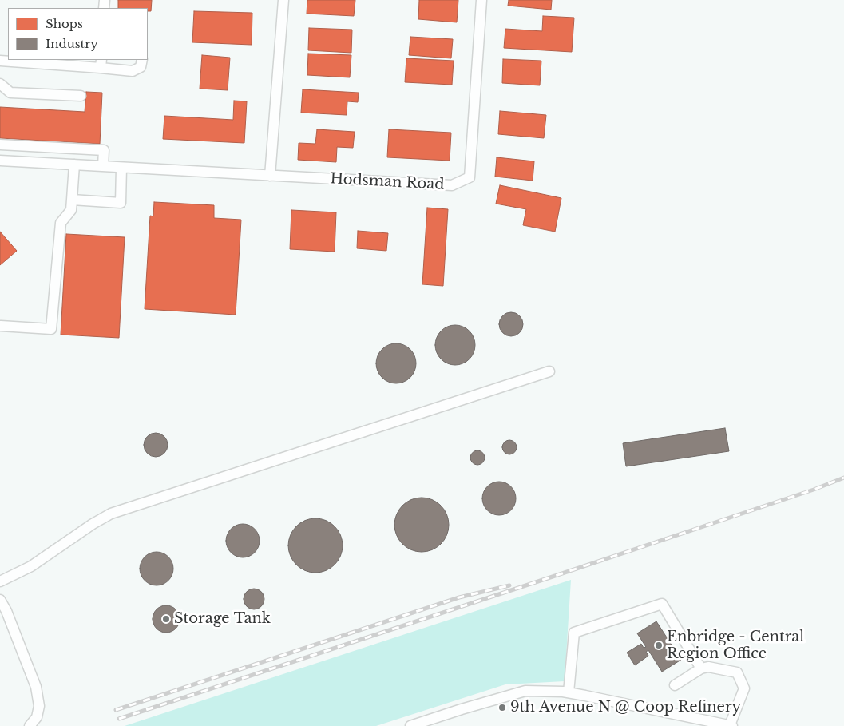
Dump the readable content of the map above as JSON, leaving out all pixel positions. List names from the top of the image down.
{
  "streets": {
    "street": ["Hodsman Road"]
  },
  "places": ["Storage Tank", "Enbridge - Central Region Office", "9th Avenue N @ Coop Refinery"],
  "legend": ["Shops", "Industry"]
}
